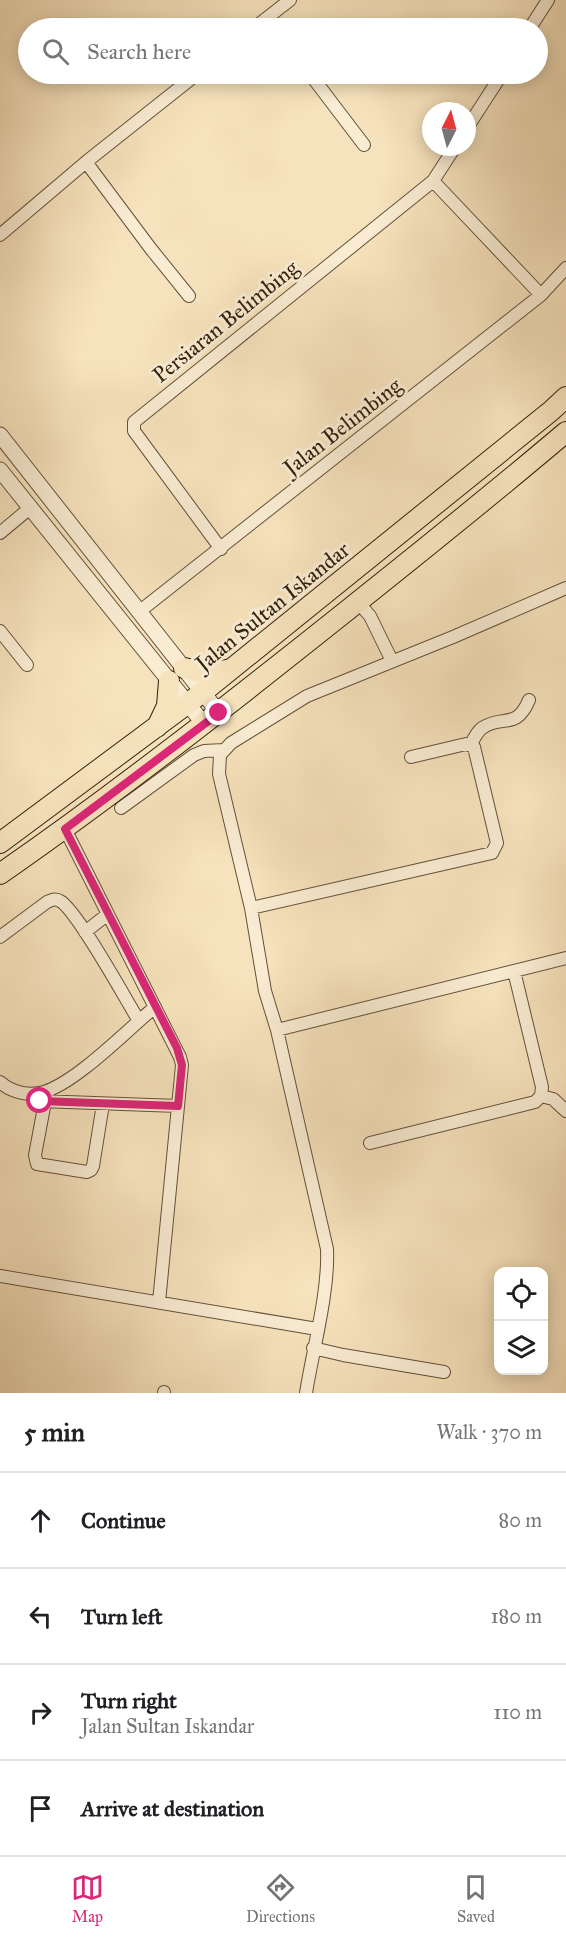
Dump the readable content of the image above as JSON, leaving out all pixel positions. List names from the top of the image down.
{
  "streets": {
    "main road": ["Jalan Sultan Iskandar"],
    "street": ["Persiaran Belimbing", "Jalan Belimbing"]
  },
  "crossings": [
    ["Persiaran Belimbing", "Jalan Belimbing"]
  ],
  "north": "top",
  "page": {
    "search": "Search here",
    "heading": ["5 min", "Walk · 370 m"],
    "list": [
      ["Continue", "80 m"],
      ["Turn left", "180 m"],
      ["Turn right", "Jalan Sultan Iskandar", "110 m"],
      "Arrive at destination"
    ],
    "nav": ["Map", "Directions", "Saved"]
  }
}
